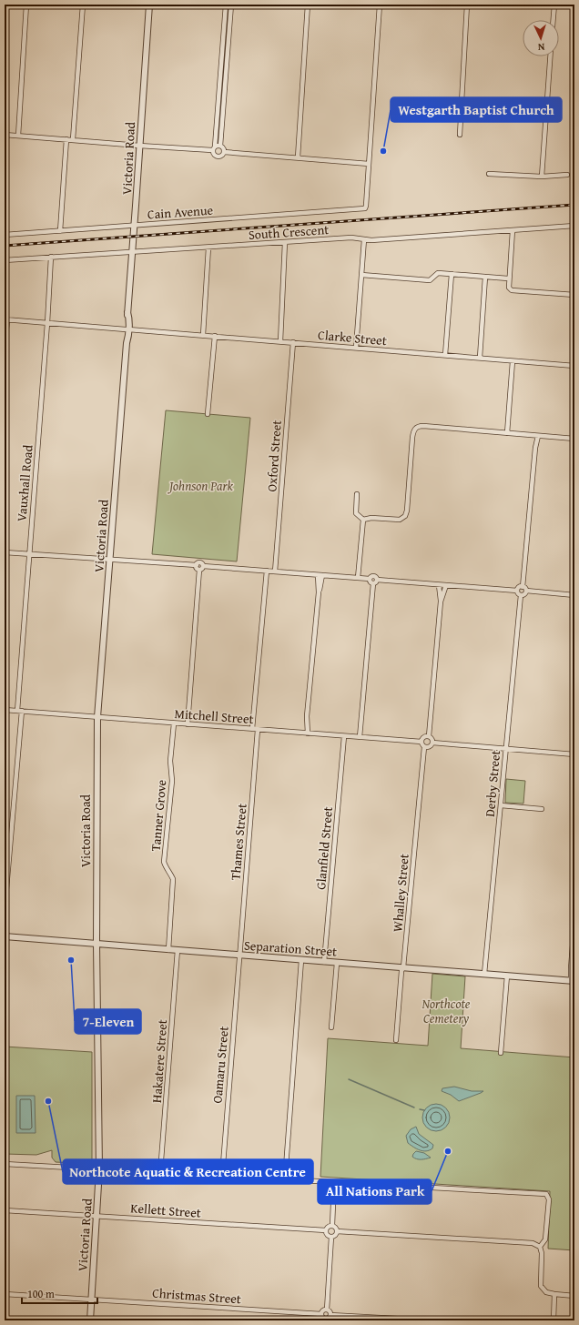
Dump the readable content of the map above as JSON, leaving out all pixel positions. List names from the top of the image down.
{
  "streets": {
    "street": [
      "Victoria Road",
      "Cain Avenue",
      "South Crescent",
      "Clarke Street",
      "Oxford Street",
      "Vauxhall Road",
      "Mitchell Street",
      "Derby Street",
      "Tanner Grove",
      "Thames Street",
      "Glanfield Street",
      "Whalley Street",
      "Separation Street",
      "Hakatere Street",
      "Oamaru Street",
      "Kellett Street",
      "Christmas Street"
    ]
  },
  "crossings": [
    ["Victoria Road", "Cain Avenue"],
    ["Victoria Road", "South Crescent"],
    ["Victoria Road", "Clarke Street"],
    ["Victoria Road", "Mitchell Street"],
    ["Victoria Road", "Separation Street"],
    ["Victoria Road", "Kellett Street"],
    ["Victoria Road", "Christmas Street"],
    ["South Crescent", "Vauxhall Road"],
    ["Clarke Street", "Oxford Street"],
    ["Clarke Street", "Vauxhall Road"],
    ["Vauxhall Road", "Mitchell Street"],
    ["Mitchell Street", "Tanner Grove"],
    ["Mitchell Street", "Thames Street"],
    ["Mitchell Street", "Glanfield Street"],
    ["Mitchell Street", "Whalley Street"],
    ["Derby Street", "Separation Street"],
    ["Tanner Grove", "Separation Street"],
    ["Thames Street", "Separation Street"],
    ["Thames Street", "Oamaru Street"],
    ["Glanfield Street", "Separation Street"],
    ["Whalley Street", "Separation Street"],
    ["Separation Street", "Hakatere Street"],
    ["Separation Street", "Oamaru Street"]
  ],
  "parks": ["Johnson Park", "Northcote Cemetery"],
  "places": [
    "Westgarth Baptist Church",
    "7-Eleven",
    "Northcote Aquatic & Recreation Centre",
    "All Nations Park"
  ],
  "scale_bar": "100 m",
  "north": "bottom"
}
